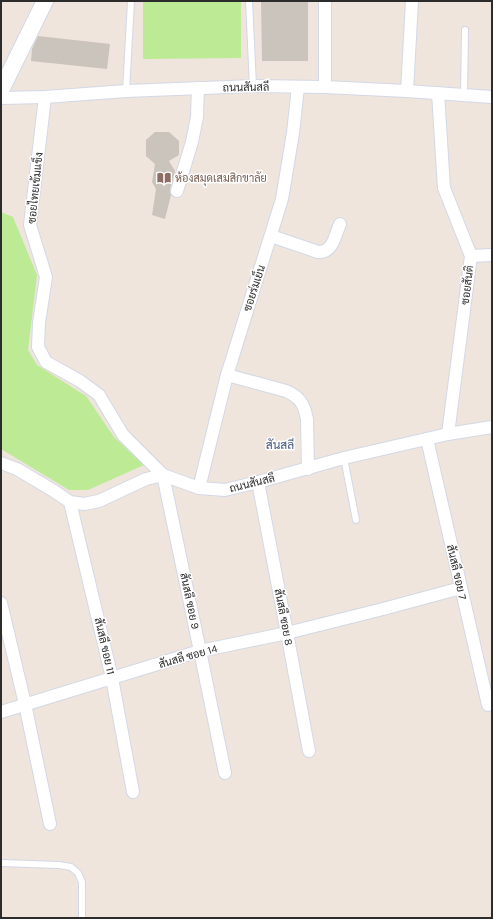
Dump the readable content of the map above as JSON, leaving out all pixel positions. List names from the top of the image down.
{
  "streets": {
    "street": [
      "ถนนสันสลี",
      "ซอยไทยเข้มแข็ง",
      "ซอยสันติ",
      "ซอยร่มเย็น",
      "สันสลี ซอย 7",
      "สันสลี ซอย 9",
      "สันสลี ซอย 8",
      "สันสลี ซอย 11",
      "สันสลี ซอย 14"
    ]
  },
  "crossings": [
    ["ถนนสันสลี", "ซอยไทยเข้มแข็ง"],
    ["ถนนสันสลี", "ซอยสันติ"],
    ["ถนนสันสลี", "ซอยร่มเย็น"],
    ["ถนนสันสลี", "สันสลี ซอย 7"],
    ["ถนนสันสลี", "สันสลี ซอย 9"],
    ["ถนนสันสลี", "สันสลี ซอย 8"],
    ["ซอยไทยเข้มแข็ง", "สันสลี ซอย 9"],
    ["สันสลี ซอย 7", "สันสลี ซอย 14"],
    ["สันสลี ซอย 9", "สันสลี ซอย 14"],
    ["สันสลี ซอย 8", "สันสลี ซอย 14"],
    ["สันสลี ซอย 11", "สันสลี ซอย 14"]
  ],
  "districts": ["สันสลี"],
  "places": {
    "library": ["ห้องสมุดเสมสิกขาลัย"]
  }
}
